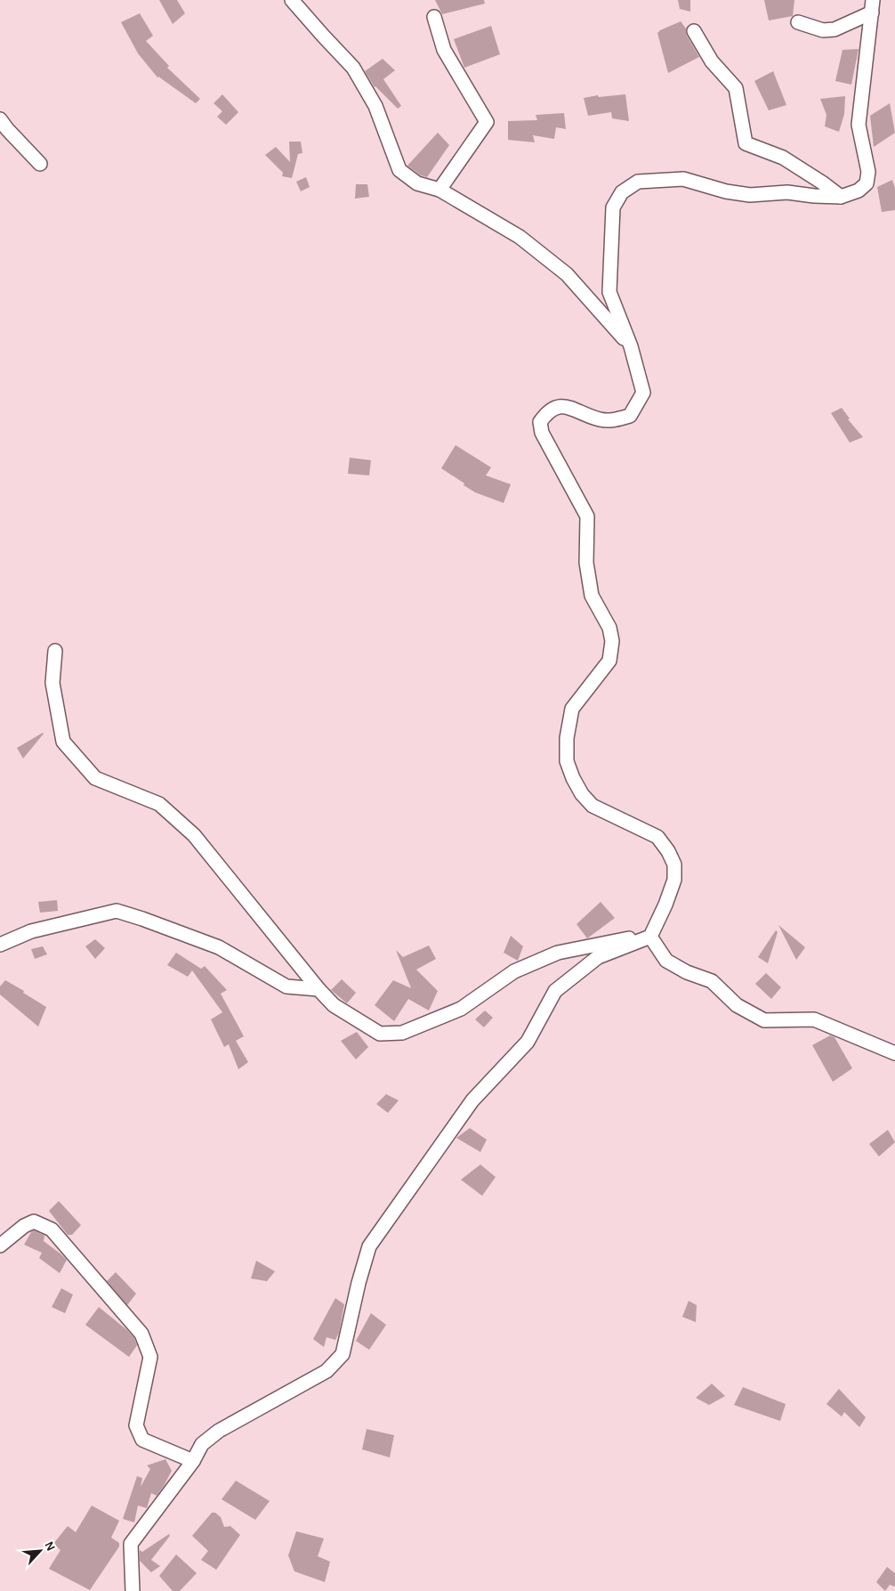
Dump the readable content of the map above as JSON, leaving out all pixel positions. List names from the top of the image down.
{
  "north": "top right"
}
